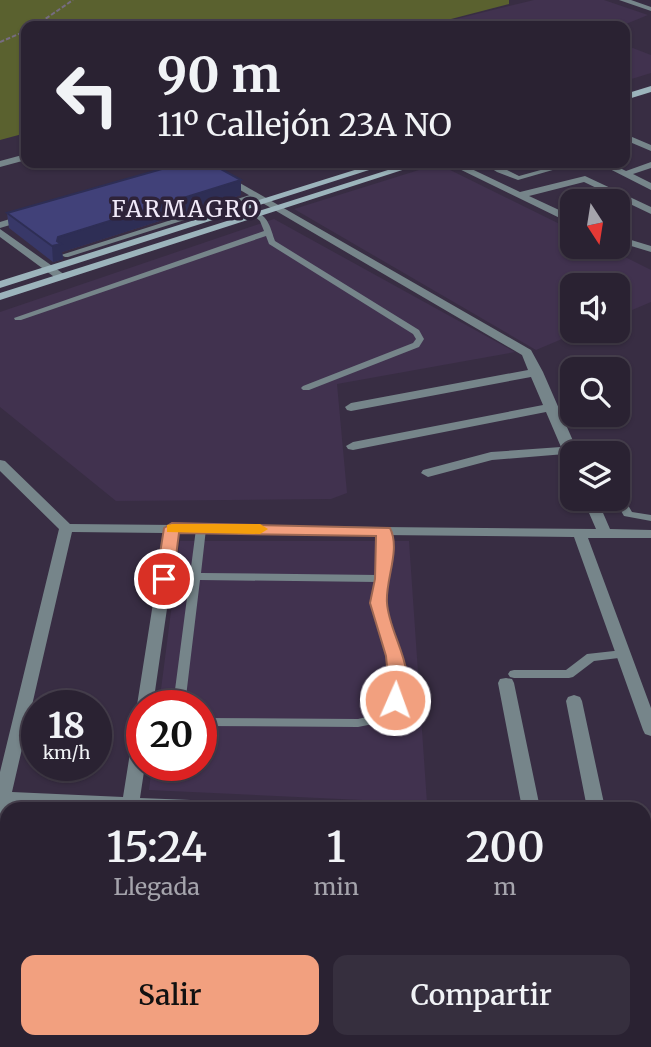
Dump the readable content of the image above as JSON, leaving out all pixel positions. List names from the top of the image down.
{
  "districts": ["FARMAGRO"],
  "north": "bottom",
  "page": {
    "turn": ["90 m", "11º Callejón 23A NO"],
    "speed": "18 km/h",
    "limit": "20",
    "eta": [
      "15:24",
      "Llegada",
      "1",
      "min",
      "200",
      "m"
    ],
    "buttons": ["Salir", "Compartir"]
  }
}
